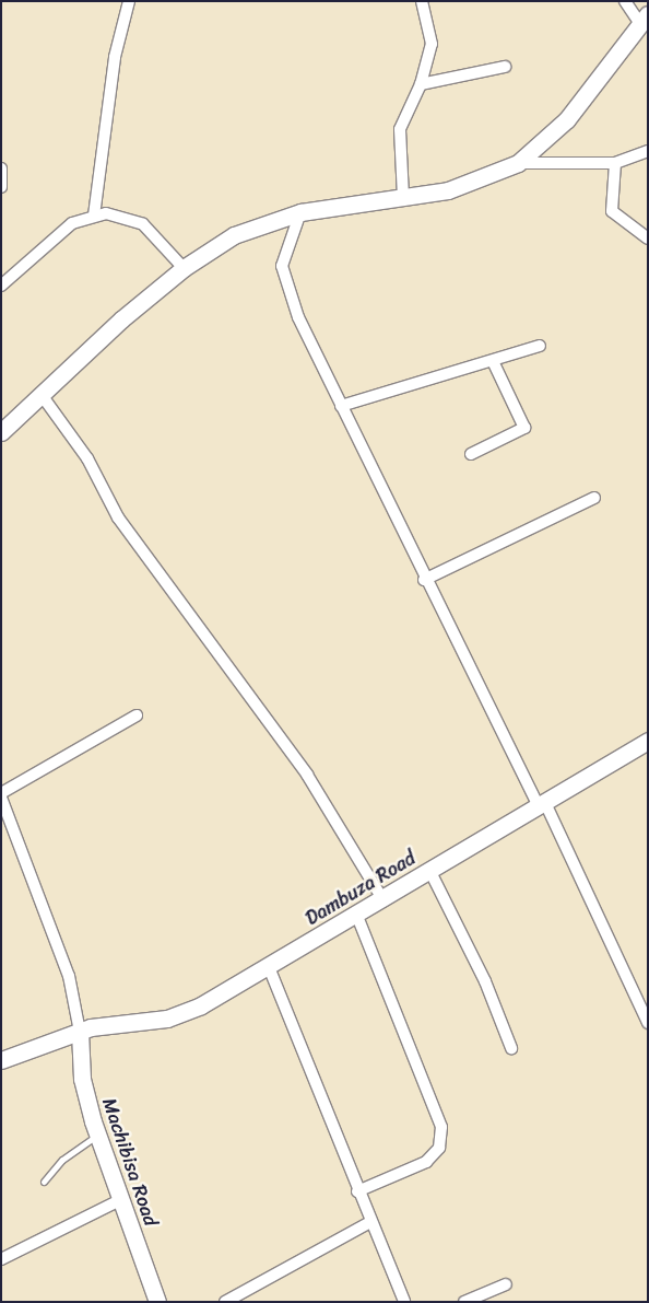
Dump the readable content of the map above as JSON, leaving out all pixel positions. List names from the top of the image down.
{
  "streets": {
    "street": ["Dambuza Road", "Machibisa Road"]
  },
  "crossings": [
    ["Dambuza Road", "Machibisa Road"]
  ]
}
